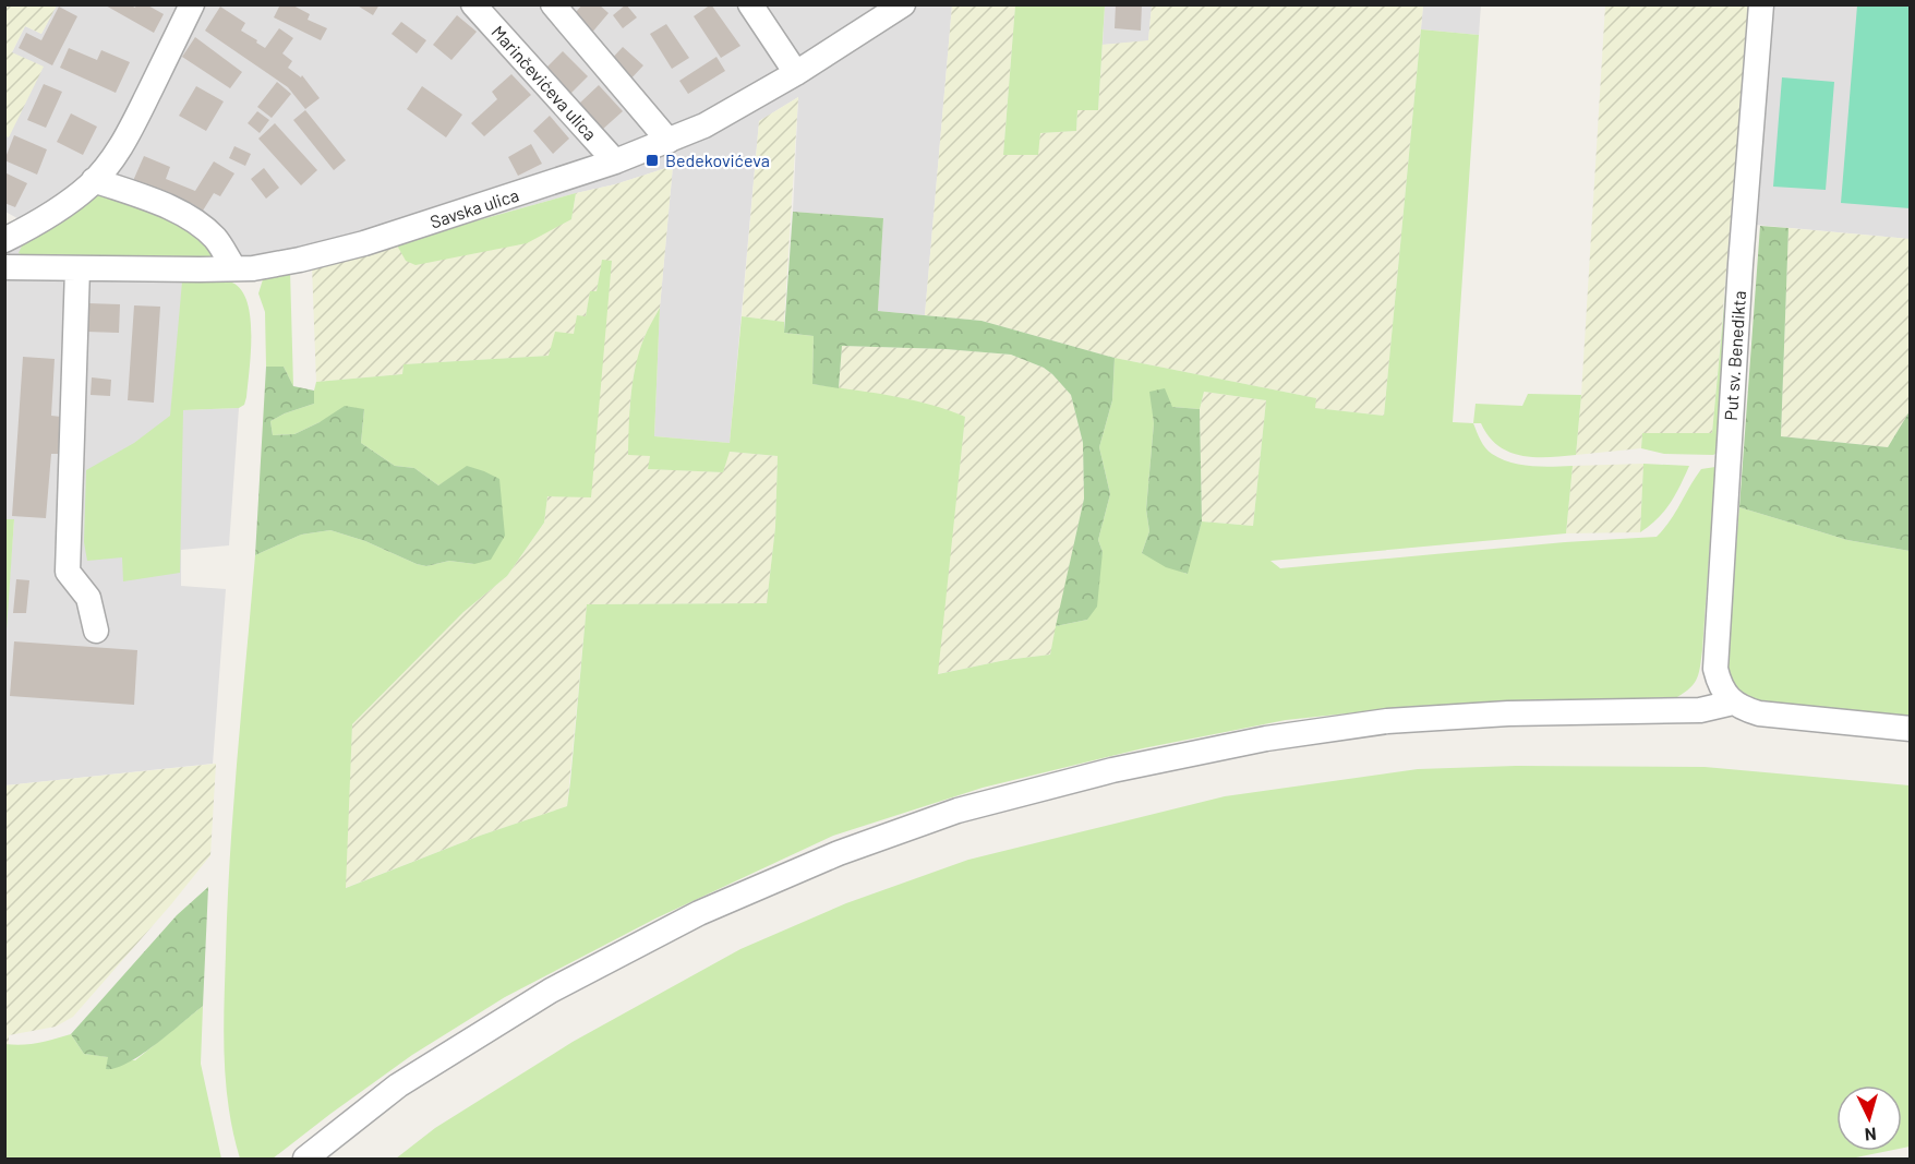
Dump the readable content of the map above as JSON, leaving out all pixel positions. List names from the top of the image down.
{
  "streets": {
    "street": ["Marinčevićeva ulica", "Savska ulica", "Put sv. Benedikta"]
  },
  "crossings": [
    ["Marinčevićeva ulica", "Savska ulica"]
  ],
  "places": {
    "transit": ["Bedekovićeva"]
  },
  "north": "bottom"
}
